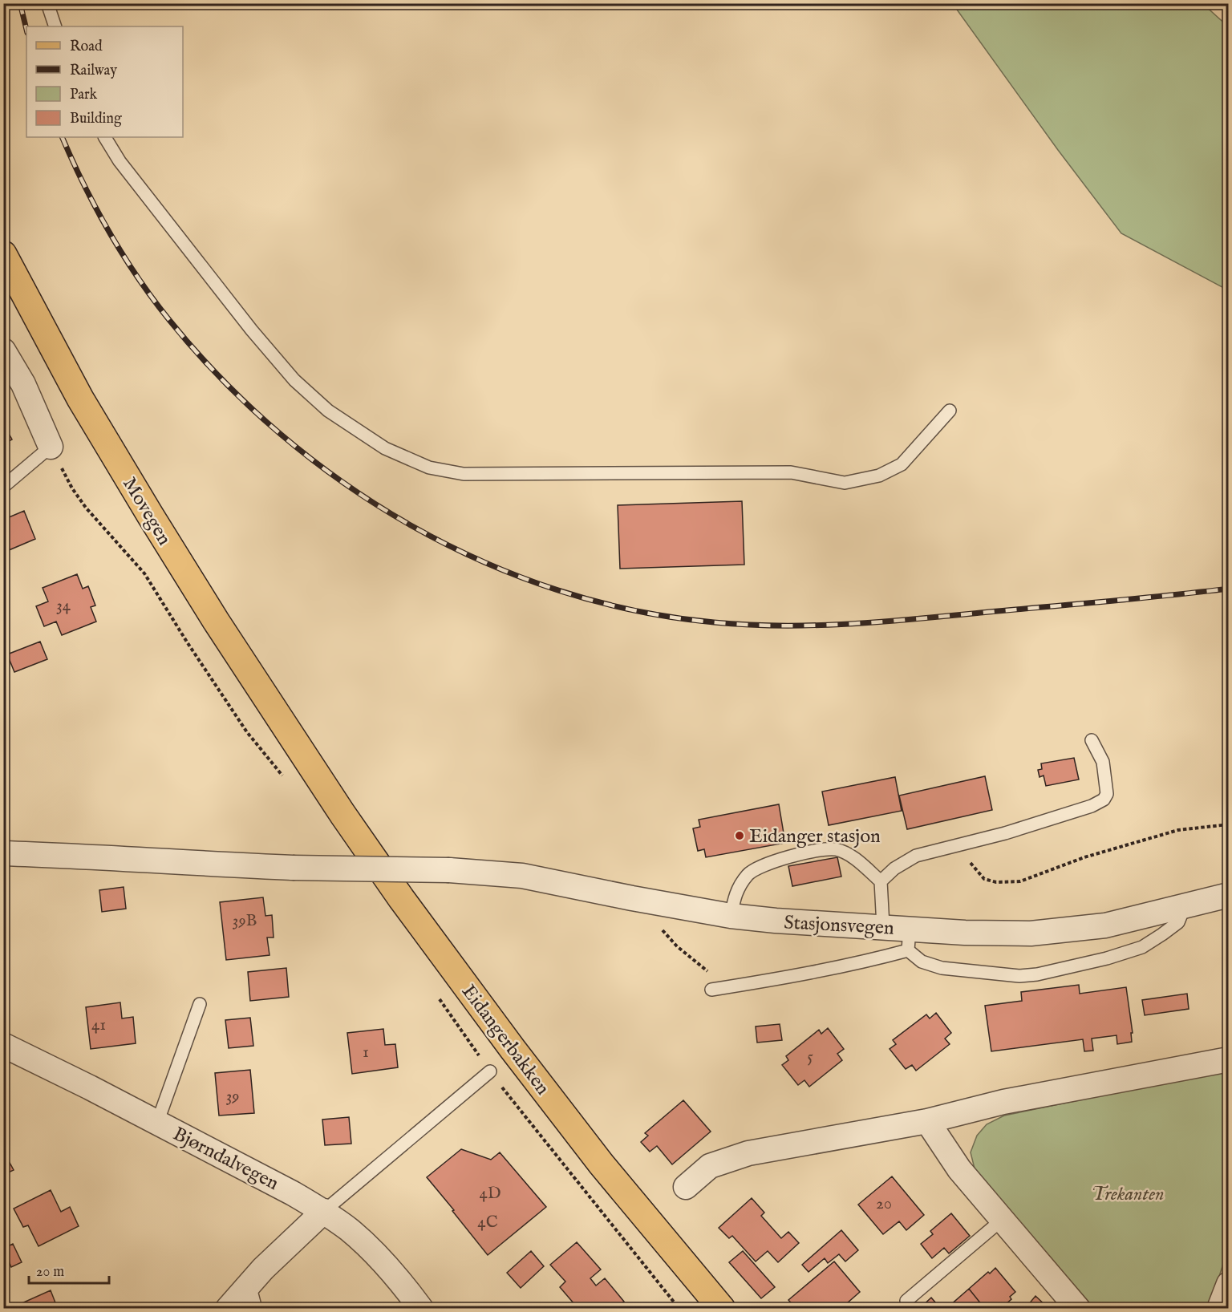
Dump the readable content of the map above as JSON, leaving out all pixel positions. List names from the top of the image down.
{
  "streets": {
    "main road": ["Movegen", "Eidangerbakken"],
    "street": ["Stasjonsvegen", "Bjørndalvegen"]
  },
  "crossings": [
    ["Movegen", "Eidangerbakken"]
  ],
  "parks": ["Trekanten"],
  "places": ["Eidanger stasjon"],
  "house_numbers": [
    "34",
    "39B",
    "41",
    "1",
    "5",
    "39",
    "4D",
    "20",
    "4C"
  ],
  "legend": [
    "Road",
    "Railway",
    "Park",
    "Building"
  ],
  "scale_bar": "20 m"
}
